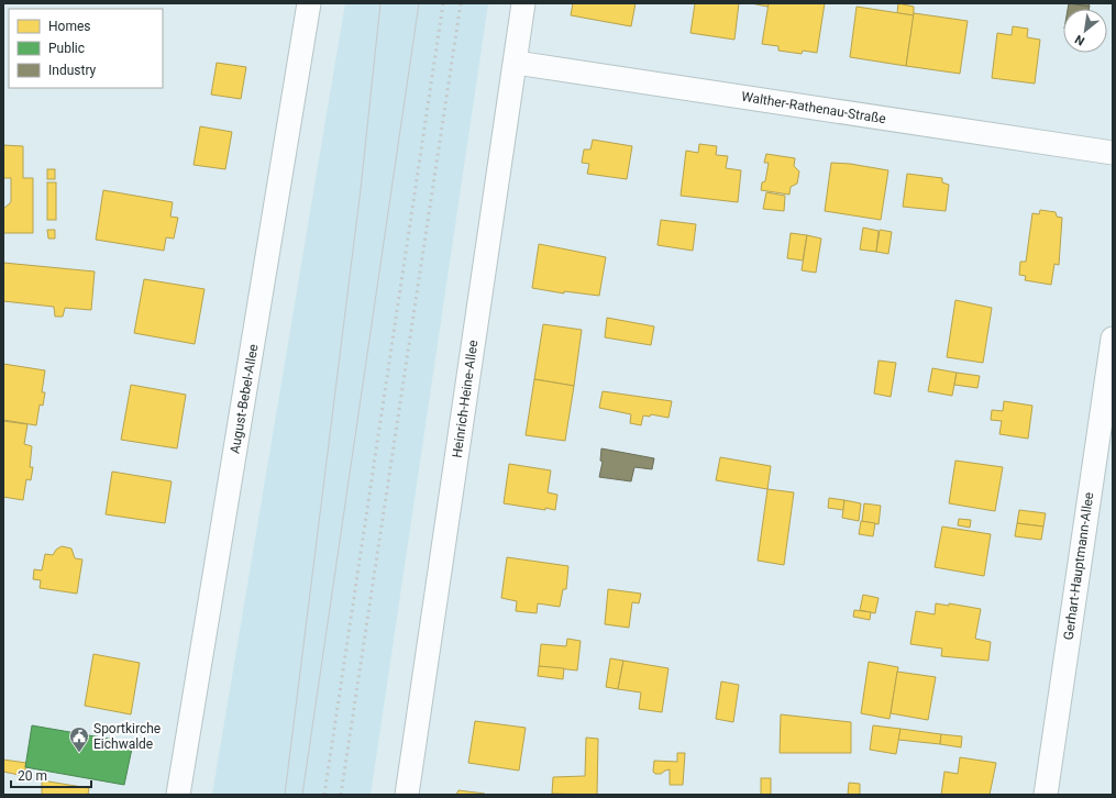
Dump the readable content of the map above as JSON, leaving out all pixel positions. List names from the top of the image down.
{
  "streets": {
    "street": [
      "Walther-Rathenau-Straße",
      "August-Bebel-Allee",
      "Heinrich-Heine-Allee",
      "Gerhart-Hauptmann-Allee"
    ]
  },
  "crossings": [
    ["Walther-Rathenau-Straße", "Heinrich-Heine-Allee"]
  ],
  "places": {
    "public building": ["Sportkirche Eichwalde"]
  },
  "legend": ["Homes", "Public", "Industry"],
  "scale_bar": "20 m",
  "north": "bottom left"
}
